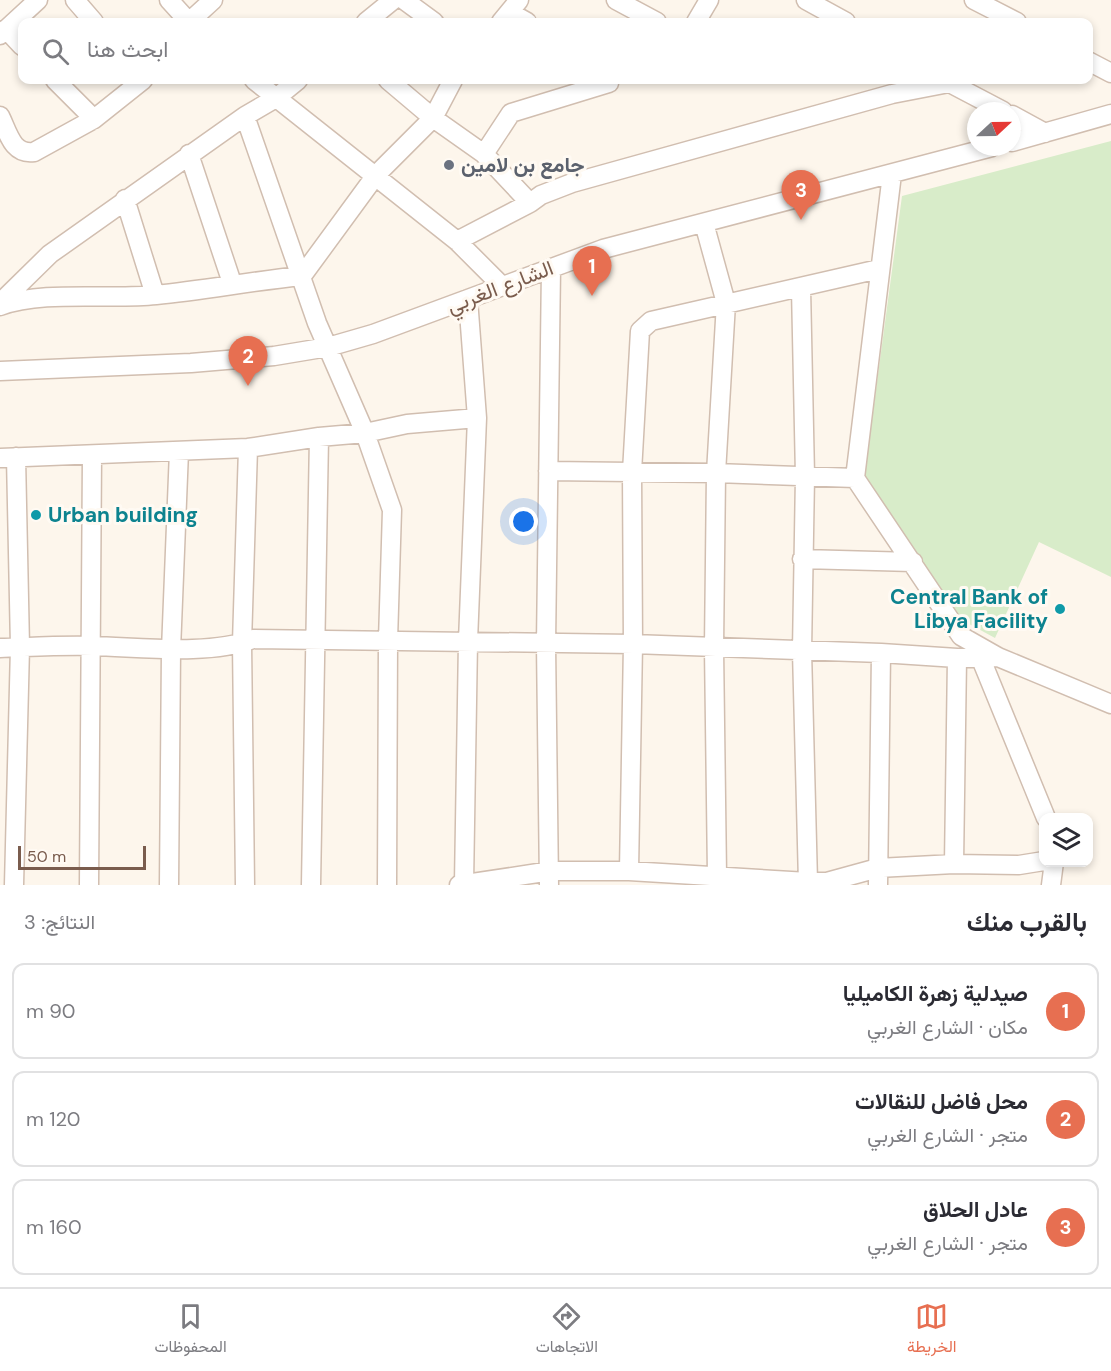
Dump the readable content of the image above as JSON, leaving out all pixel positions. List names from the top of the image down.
{
  "streets": {
    "street": ["الشارع الغربي"]
  },
  "places": ["جامع بن لامين", "Urban building", "Central Bank of Libya Facility"],
  "scale_bar": "50 m",
  "north": "right",
  "page": {
    "search": "ابحث هنا",
    "pins": ["3", "1", "2"],
    "scale": "50 m",
    "heading": ["بالقرب منك", "النتائج: 3"],
    "list": [
      {
        "mark": "1",
        "name": "صيدلية زهرة الكاميليا",
        "note": "مكان · الشارع الغربي",
        "value": "90 m"
      },
      {
        "mark": "2",
        "name": "محل فاضل للنقالات",
        "note": "متجر · الشارع الغربي",
        "value": "120 m"
      },
      {
        "mark": "3",
        "name": "عادل الحلاق",
        "note": "متجر · الشارع الغربي",
        "value": "160 m"
      }
    ],
    "nav": ["الخريطة", "الاتجاهات", "المحفوظات"]
  }
}
